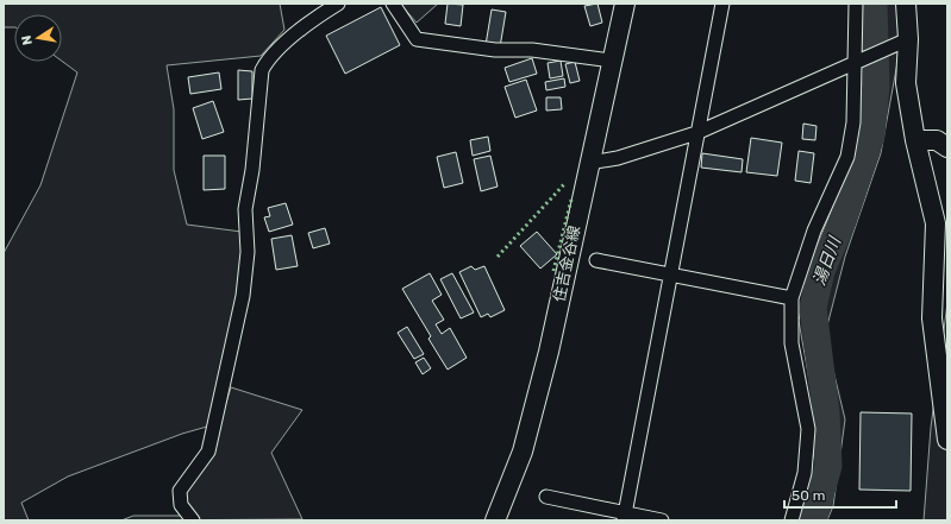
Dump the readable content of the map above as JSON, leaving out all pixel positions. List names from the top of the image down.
{
  "streets": {
    "main road": ["住吉金谷線"]
  },
  "water": ["湯日川"],
  "scale_bar": "50 m",
  "north": "left"
}
